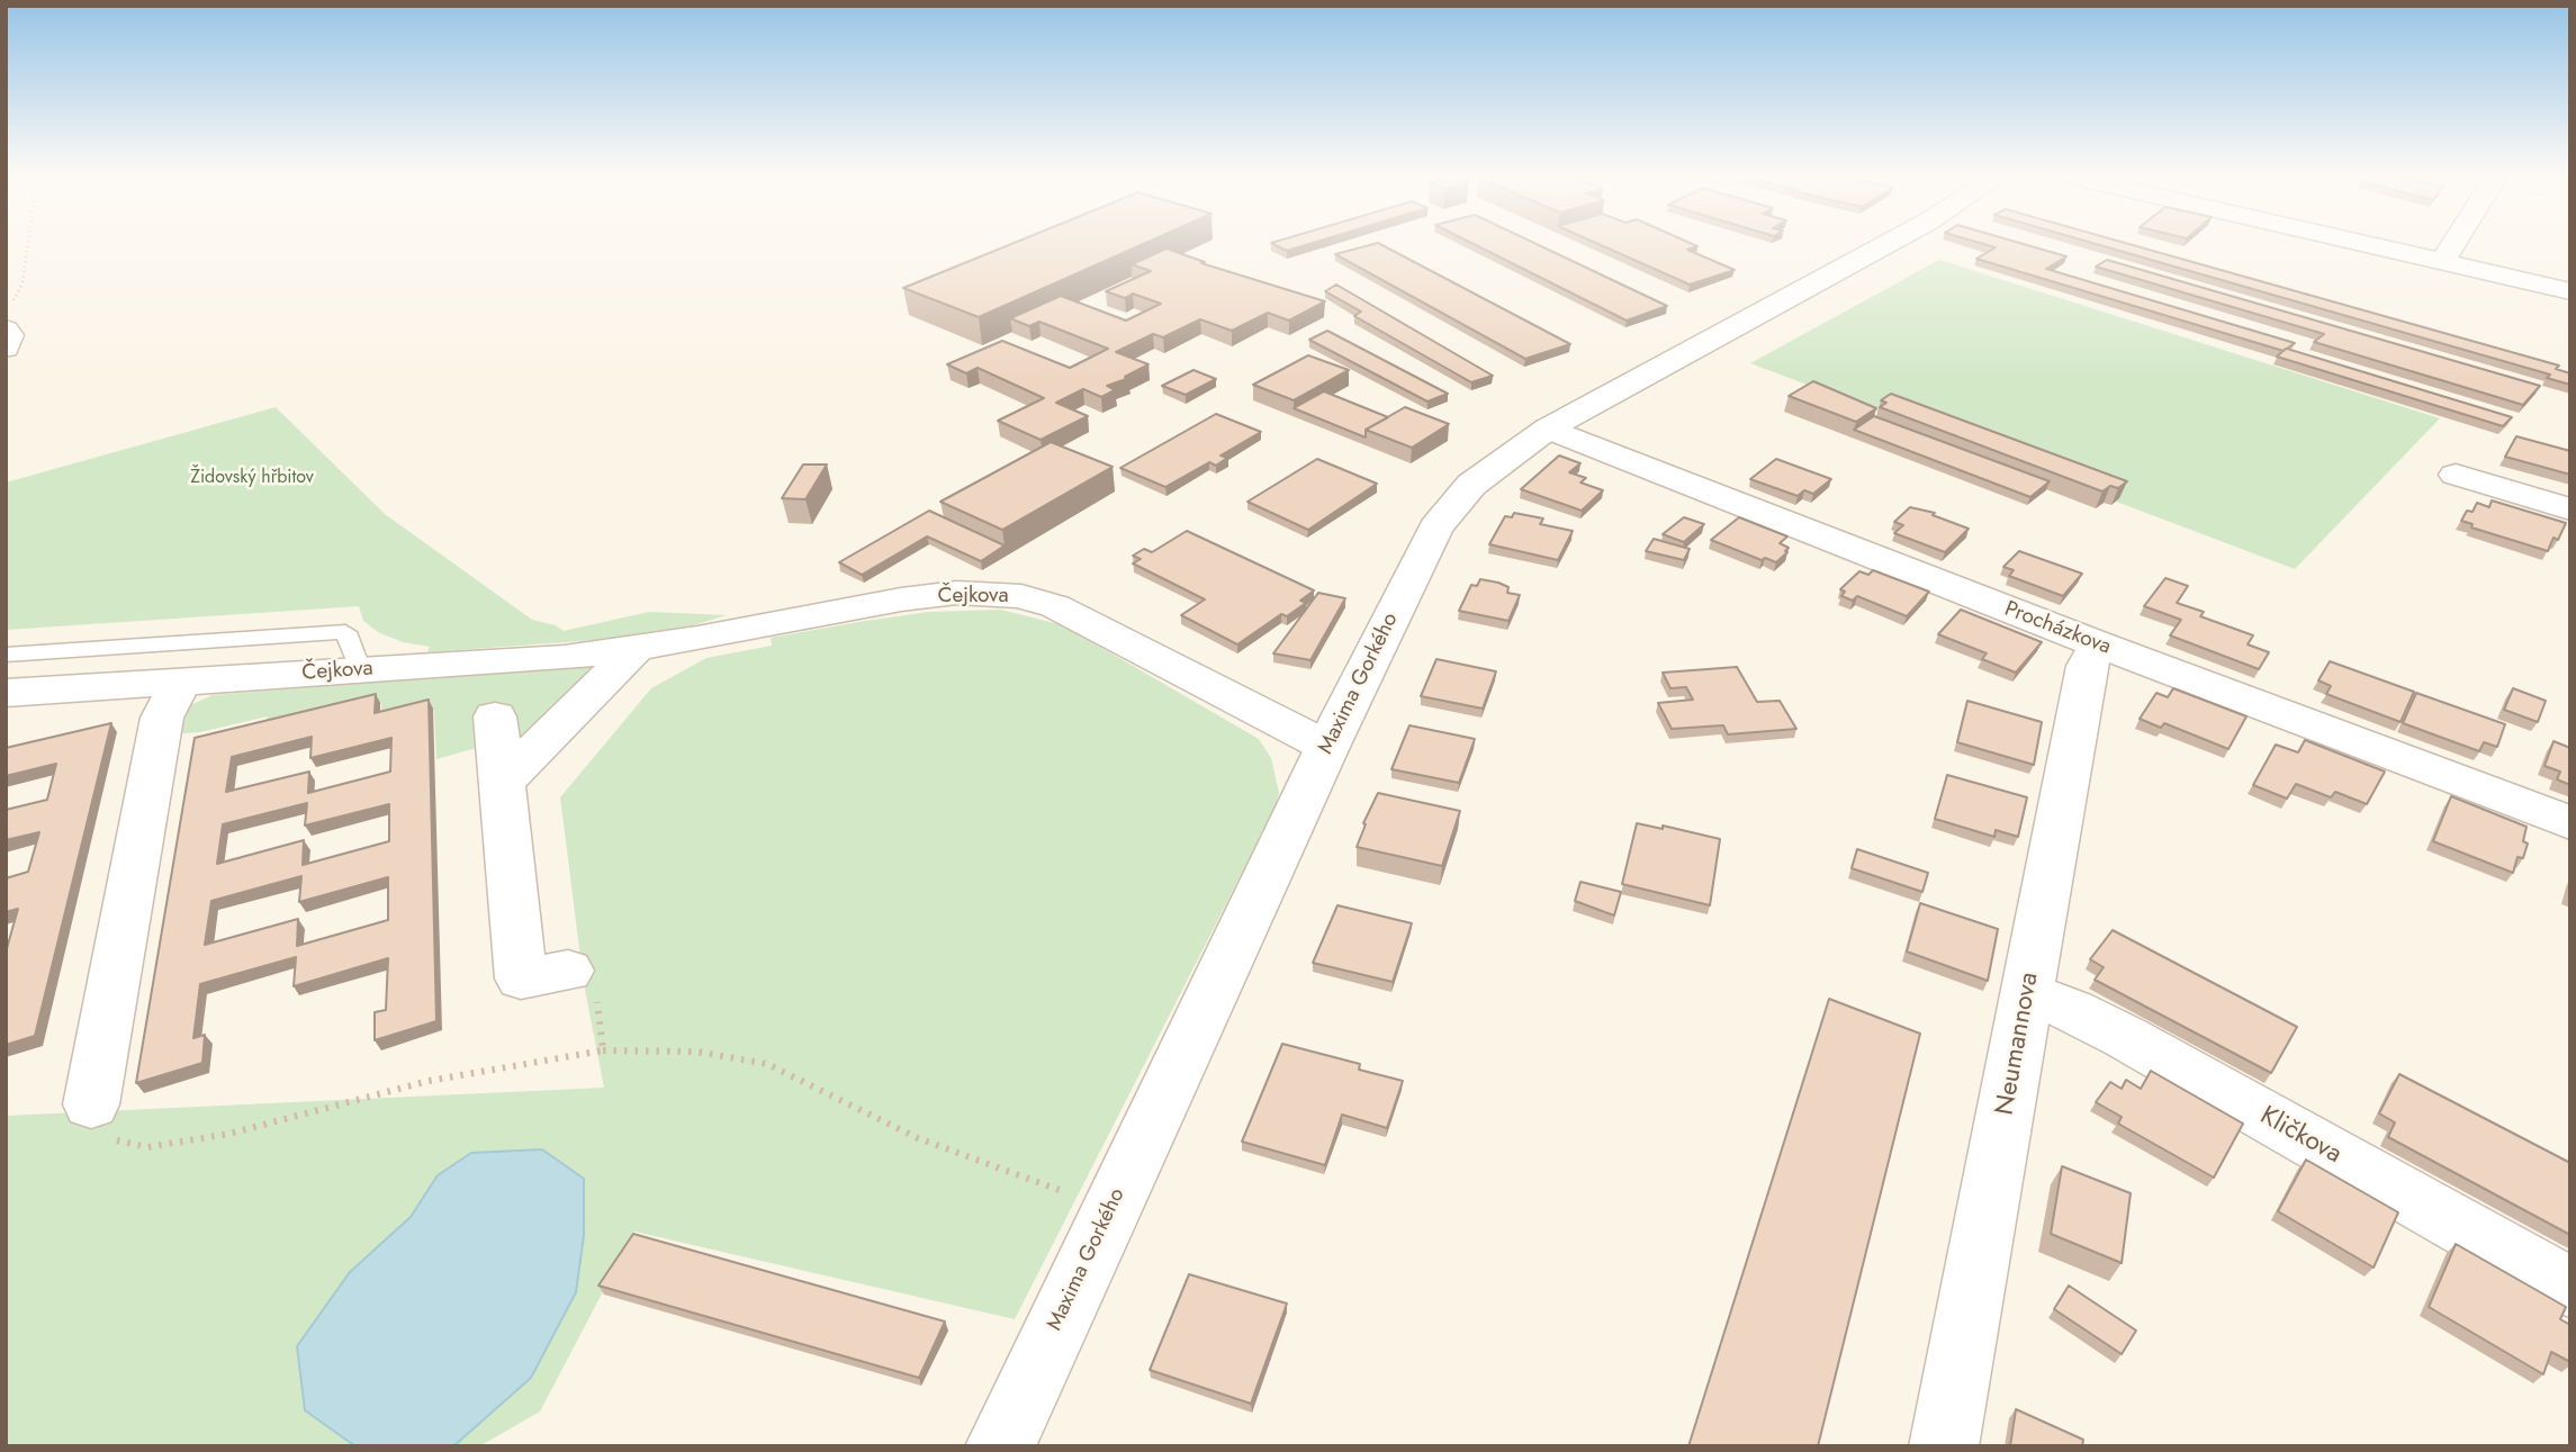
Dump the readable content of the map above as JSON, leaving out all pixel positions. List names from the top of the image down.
{
  "streets": {
    "street": [
      "Čejkova",
      "Procházkova",
      "Maxima Gorkého",
      "Neumannova",
      "Kličkova"
    ]
  },
  "crossings": [
    ["Čejkova", "Maxima Gorkého"],
    ["Procházkova", "Maxima Gorkého"],
    ["Procházkova", "Neumannova"],
    ["Neumannova", "Kličkova"]
  ],
  "parks": ["Židovský hřbitov"]
}
